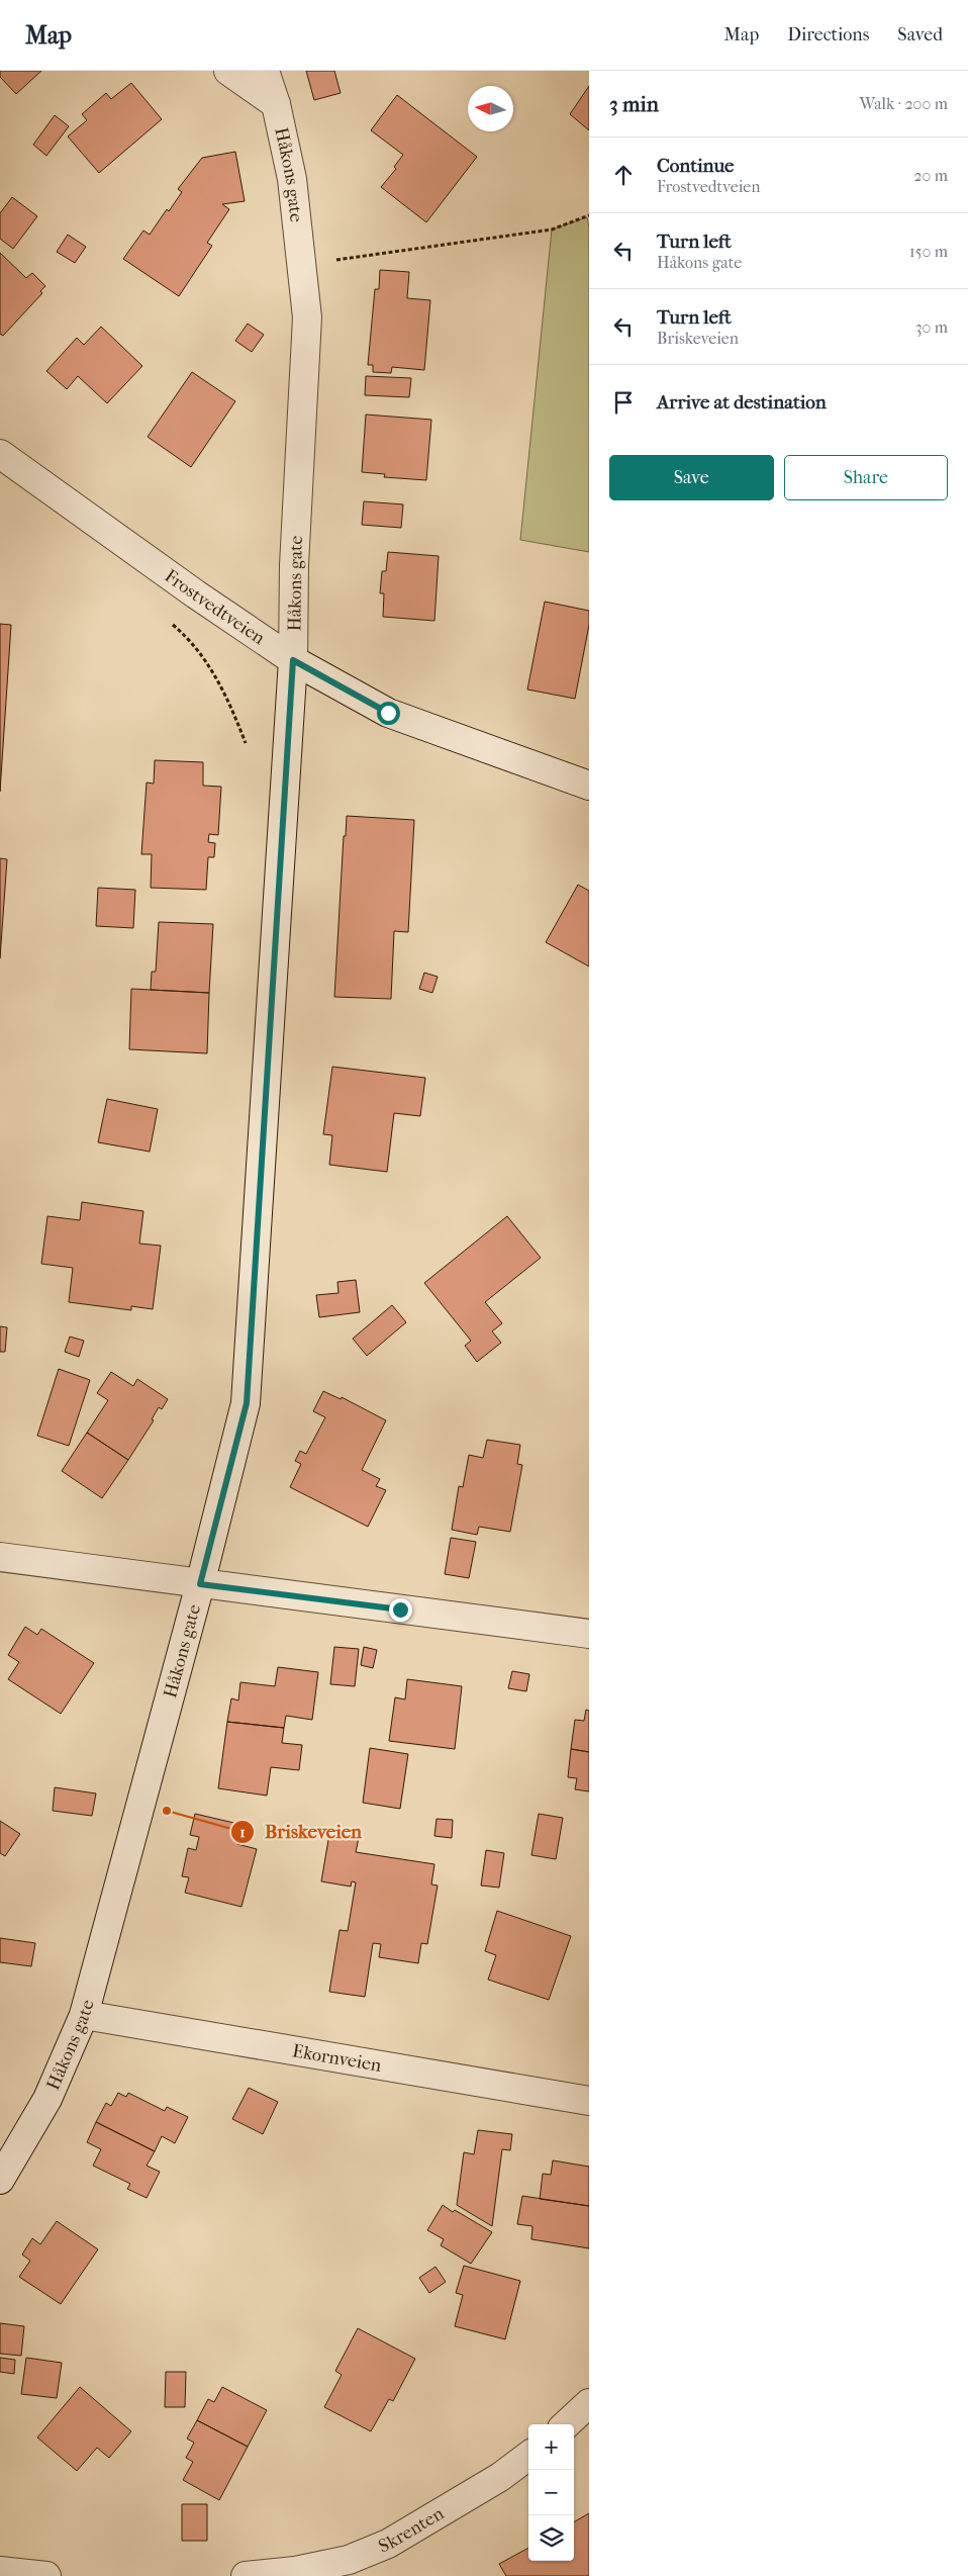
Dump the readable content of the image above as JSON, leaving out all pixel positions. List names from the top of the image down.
{
  "streets": {
    "street": [
      "Håkons gate",
      "Frostvedtveien",
      "Ekornveien",
      "Skrenten"
    ]
  },
  "crossings": [
    ["Håkons gate", "Frostvedtveien"],
    ["Håkons gate", "Ekornveien"]
  ],
  "places": ["Briskeveien"],
  "north": "left",
  "page": {
    "header": "Map",
    "nav": ["Map", "Directions", "Saved"],
    "heading": ["3 min", "Walk · 200 m"],
    "list": [
      ["Continue", "Frostvedtveien", "20 m"],
      ["Turn left", "Håkons gate", "150 m"],
      ["Turn left", "Briskeveien", "30 m"],
      "Arrive at destination"
    ],
    "buttons": ["Save", "Share"],
    "map_buttons": ["+", "−"]
  }
}
